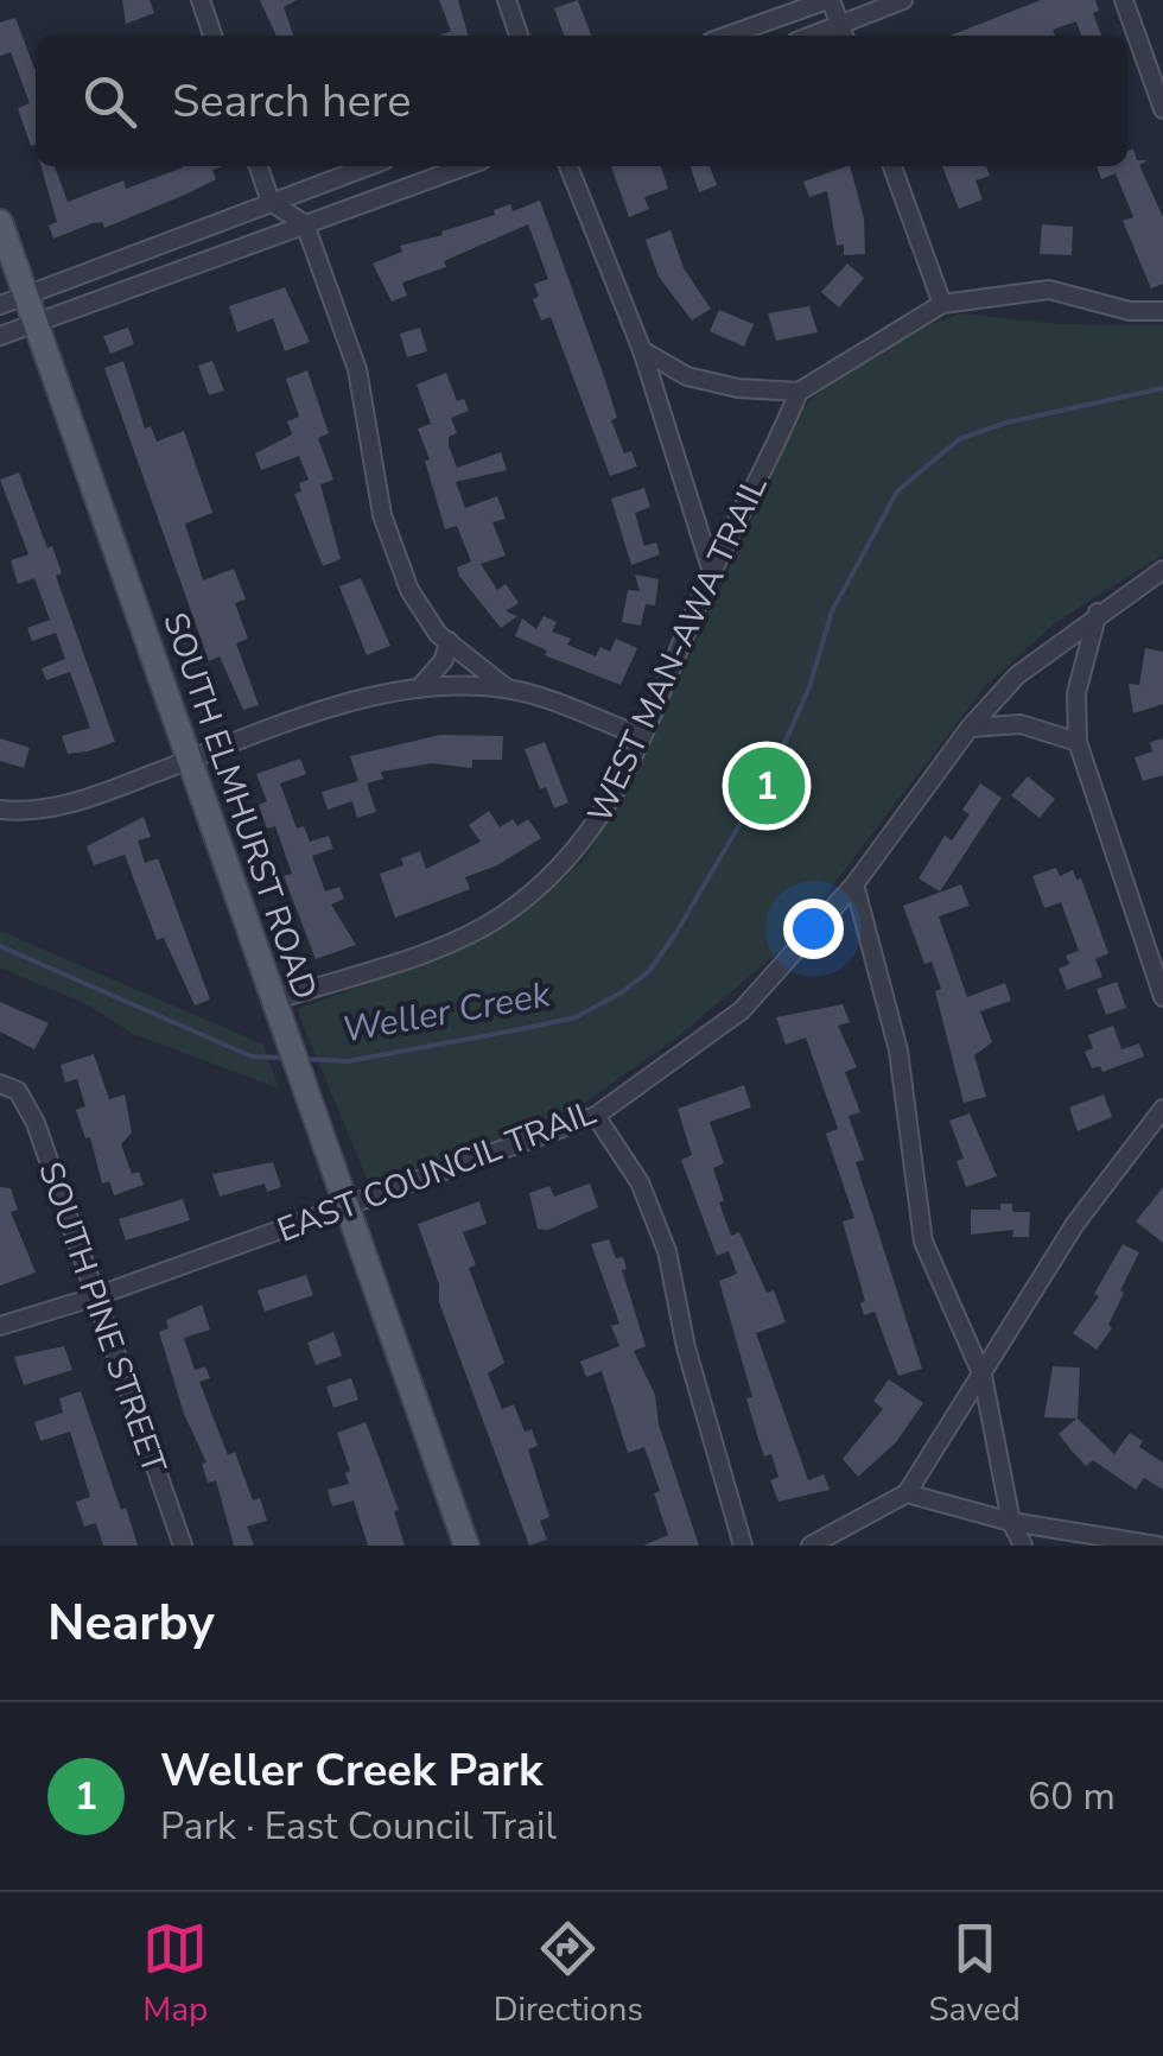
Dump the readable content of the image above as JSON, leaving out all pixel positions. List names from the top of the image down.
{
  "streets": {
    "main road": ["SOUTH ELMHURST ROAD"],
    "street": ["WEST MAN-AWA TRAIL", "EAST COUNCIL TRAIL", "SOUTH PINE STREET"]
  },
  "crossings": [
    ["WEST MAN-AWA TRAIL", "SOUTH ELMHURST ROAD"],
    ["SOUTH ELMHURST ROAD", "EAST COUNCIL TRAIL"],
    ["EAST COUNCIL TRAIL", "SOUTH PINE STREET"]
  ],
  "water": ["Weller Creek"],
  "page": {
    "search": "Search here",
    "pins": "1",
    "heading": "Nearby",
    "list": [
      {
        "mark": "1",
        "name": "Weller Creek Park",
        "note": "Park · East Council Trail",
        "value": "60 m"
      }
    ],
    "nav": ["Map", "Directions", "Saved"]
  }
}
